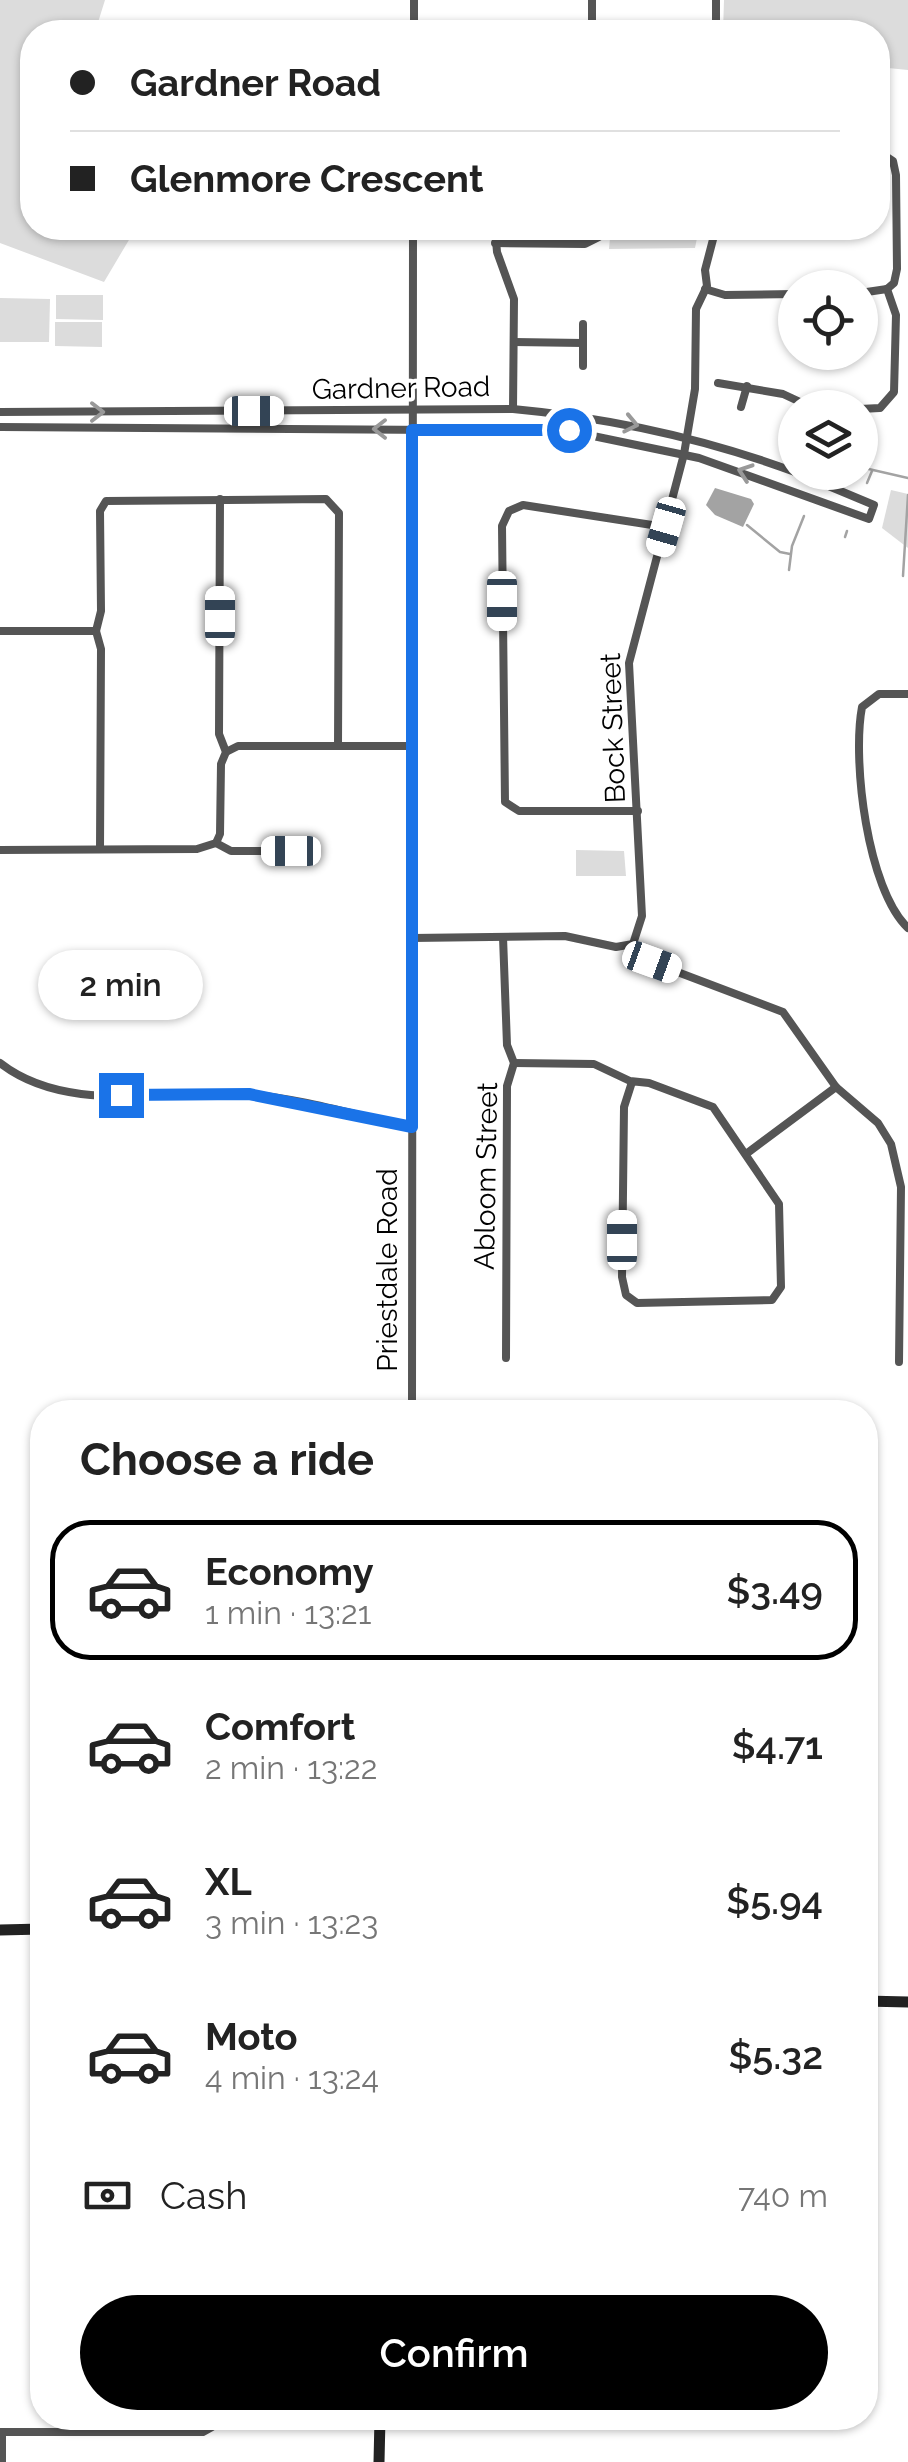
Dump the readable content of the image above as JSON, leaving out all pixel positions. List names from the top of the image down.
{
  "streets": {
    "street": [
      "Gardner Road",
      "Bock Street",
      "Abloom Street",
      "Priestdale Road"
    ]
  },
  "crossings": [
    ["Gardner Road", "Bock Street"],
    ["Gardner Road", "Priestdale Road"]
  ],
  "page": {
    "banner": ["Gardner Road", "Glenmore Crescent"],
    "bubble": "2 min",
    "heading": "Choose a ride",
    "list": [
      {
        "name": "Economy",
        "note": "1 min · 13:21",
        "value": "$3.49"
      },
      {
        "name": "Comfort",
        "note": "2 min · 13:22",
        "value": "$4.71"
      },
      {
        "name": "XL",
        "note": "3 min · 13:23",
        "value": "$5.94"
      },
      {
        "name": "Moto",
        "note": "4 min · 13:24",
        "value": "$5.32"
      }
    ],
    "pay": ["Cash", "740 m"],
    "buttons": "Confirm"
  }
}
